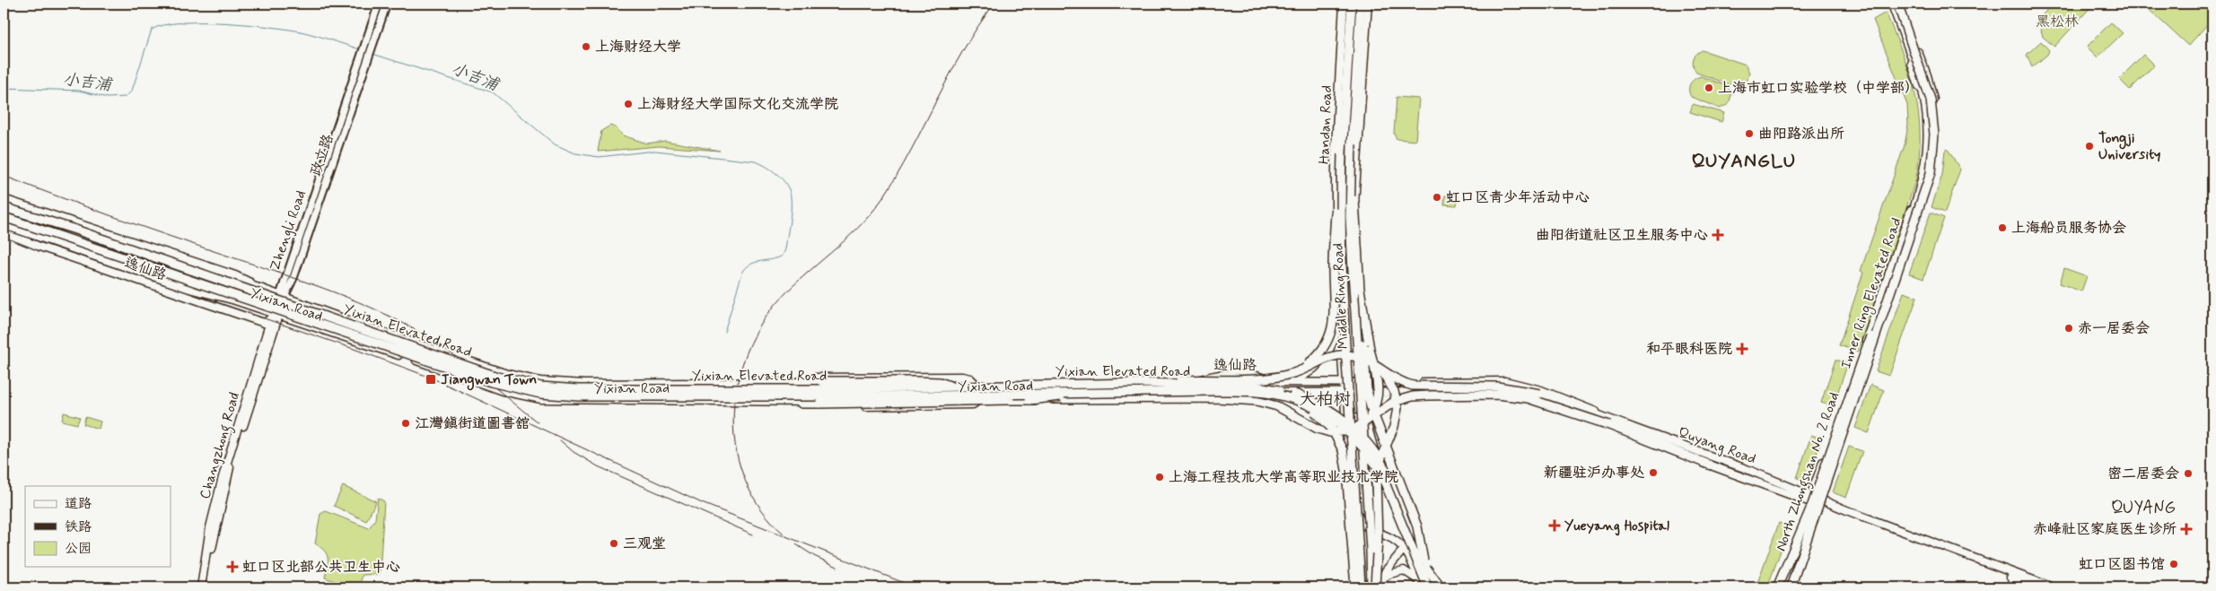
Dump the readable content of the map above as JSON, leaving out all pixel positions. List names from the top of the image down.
{
  "streets": {
    "highway": ["Inner Ring Elevated Road", "Middle Ring Road", "Yixian Elevated Road"],
    "main road": [
      "Handan Road",
      "政立路",
      "Zhengli Road",
      "逸仙路",
      "Yixian Road",
      "Changzhong Road",
      "Quyang Road",
      "North Zhongshan No. 2 Road"
    ]
  },
  "crossings": [
    ["Handan Road", "Quyang Road"],
    ["政立路", "Zhengli Road"],
    ["政立路", "逸仙路"],
    ["政立路", "Yixian Road"],
    ["政立路", "Changzhong Road"],
    ["Zhengli Road", "Yixian Road"],
    ["逸仙路", "Yixian Road"],
    ["逸仙路", "Changzhong Road"],
    ["Inner Ring Elevated Road", "Quyang Road"],
    ["Inner Ring Elevated Road", "North Zhongshan No. 2 Road"],
    ["Yixian Road", "Yixian Elevated Road"],
    ["Yixian Road", "Changzhong Road"],
    ["Yixian Road", "Quyang Road"],
    ["Quyang Road", "North Zhongshan No. 2 Road"]
  ],
  "districts": ["QUYANGLU", "大柏树", "QUYANG"],
  "water": ["小吉浦"],
  "parks": ["黑松林"],
  "places": {
    "other": [
      "上海财经大学",
      "上海市虹口实验学校（中学部）",
      "上海财经大学国际文化交流学院",
      "曲阳路派出所",
      "Tongji University",
      "虹口区青少年活动中心",
      "上海船员服务协会",
      "赤一居委会",
      "江灣鎮街道圖書舘",
      "新疆驻沪办事处",
      "密二居委会",
      "上海工程技术大学高等职业技术学院",
      "三观堂",
      "虹口区图书馆"
    ],
    "health": [
      "曲阳街道社区卫生服务中心",
      "和平眼科医院",
      "Yueyang Hospital",
      "赤峰社区家庭医生诊所",
      "虹口区北部公共卫生中心"
    ],
    "transit": ["Jiangwan Town"]
  },
  "legend": ["道路", "铁路", "公园"]
}
